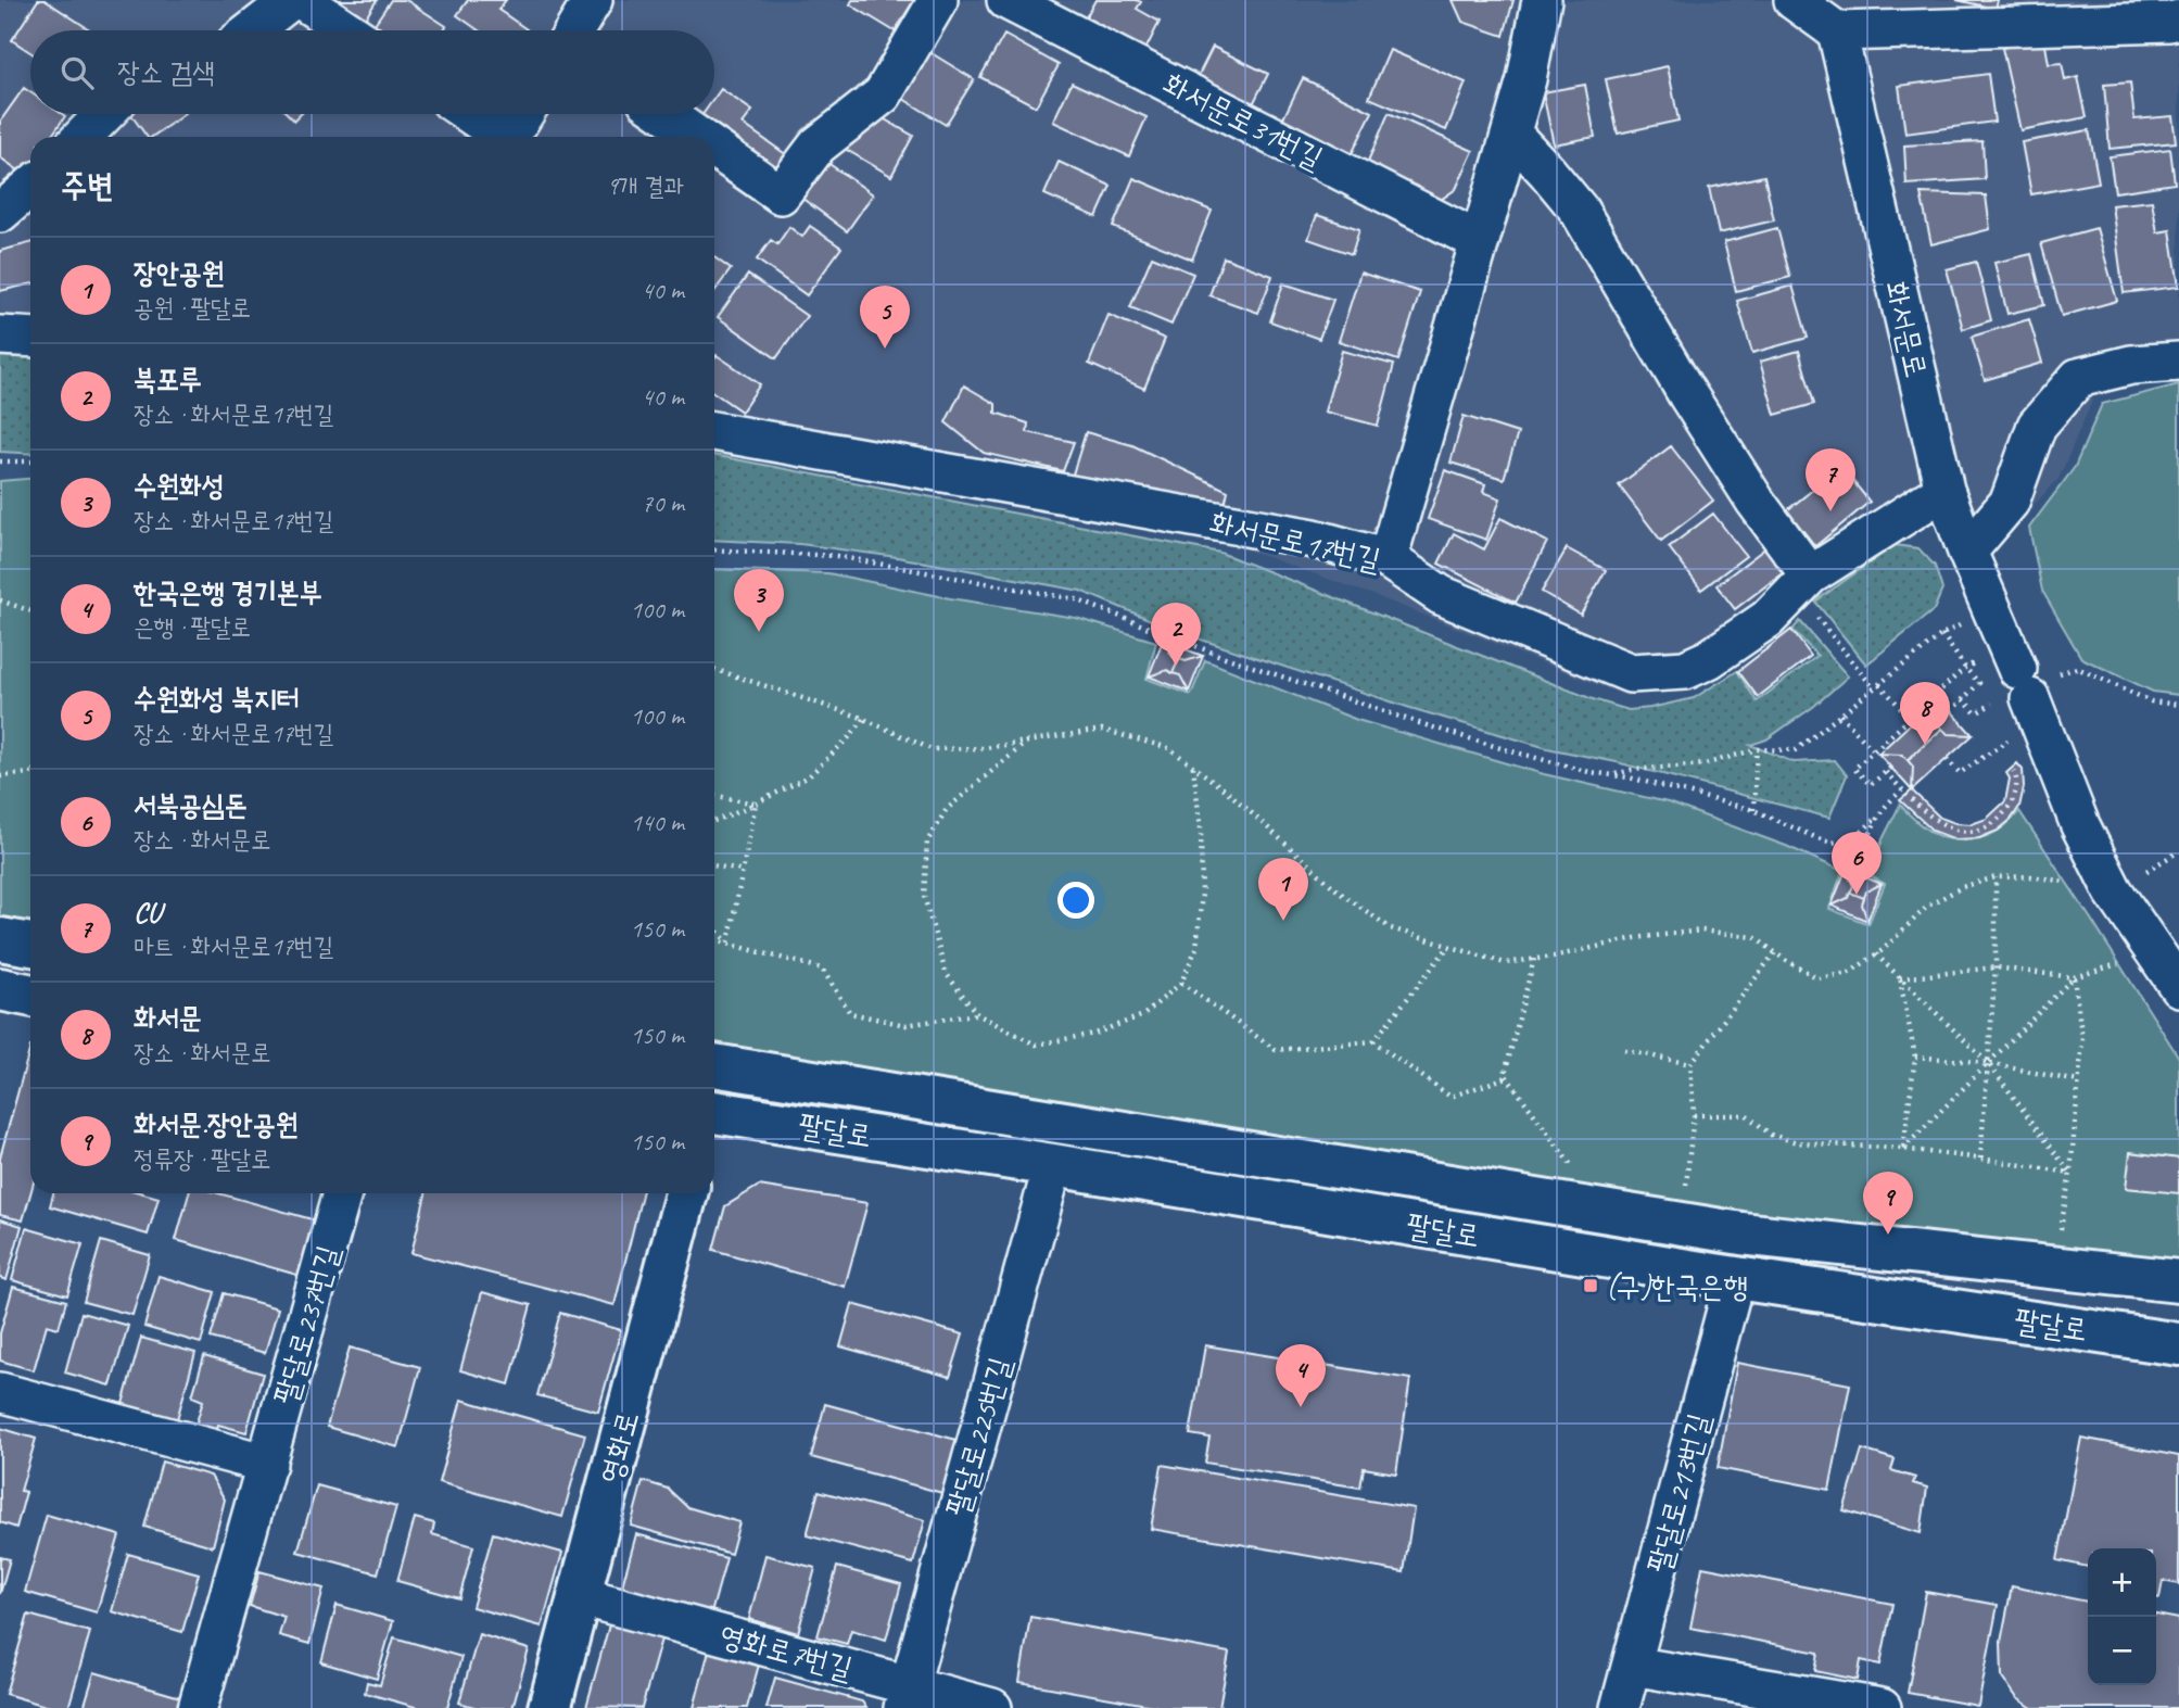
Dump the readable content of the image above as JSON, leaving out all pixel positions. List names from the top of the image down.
{
  "streets": {
    "main road": ["팔달로", "영화로"],
    "street": [
      "화서문로31번길",
      "화서문로",
      "화서문로17번길",
      "팔달로237번길",
      "팔달로225번길",
      "팔달로213번길",
      "영화로7번길"
    ]
  },
  "crossings": [
    ["화서문로", "화서문로17번길"],
    ["팔달로", "팔달로225번길"],
    ["팔달로", "팔달로213번길"],
    ["팔달로225번길", "영화로7번길"],
    ["영화로", "영화로7번길"]
  ],
  "places": {
    "transit": ["(구)한국은행"]
  },
  "page": {
    "search": "장소 검색",
    "heading": ["주변", "9개 결과"],
    "list": [
      {
        "mark": "1",
        "name": "장안공원",
        "note": "공원 · 팔달로",
        "value": "40 m"
      },
      {
        "mark": "2",
        "name": "북포루",
        "note": "장소 · 화서문로17번길",
        "value": "40 m"
      },
      {
        "mark": "3",
        "name": "수원화성",
        "note": "장소 · 화서문로17번길",
        "value": "70 m"
      },
      {
        "mark": "4",
        "name": "한국은행 경기본부",
        "note": "은행 · 팔달로",
        "value": "100 m"
      },
      {
        "mark": "5",
        "name": "수원화성 북지터",
        "note": "장소 · 화서문로17번길",
        "value": "100 m"
      },
      {
        "mark": "6",
        "name": "서북공심돈",
        "note": "장소 · 화서문로",
        "value": "140 m"
      },
      {
        "mark": "7",
        "name": "CU",
        "note": "마트 · 화서문로17번길",
        "value": "150 m"
      },
      {
        "mark": "8",
        "name": "화서문",
        "note": "장소 · 화서문로",
        "value": "150 m"
      },
      {
        "mark": "9",
        "name": "화서문.장안공원",
        "note": "정류장 · 팔달로",
        "value": "150 m"
      }
    ],
    "pins": [
      "5",
      "7",
      "3",
      "2",
      "8",
      "6",
      "1",
      "9",
      "4"
    ],
    "map_buttons": ["+", "−"]
  }
}
